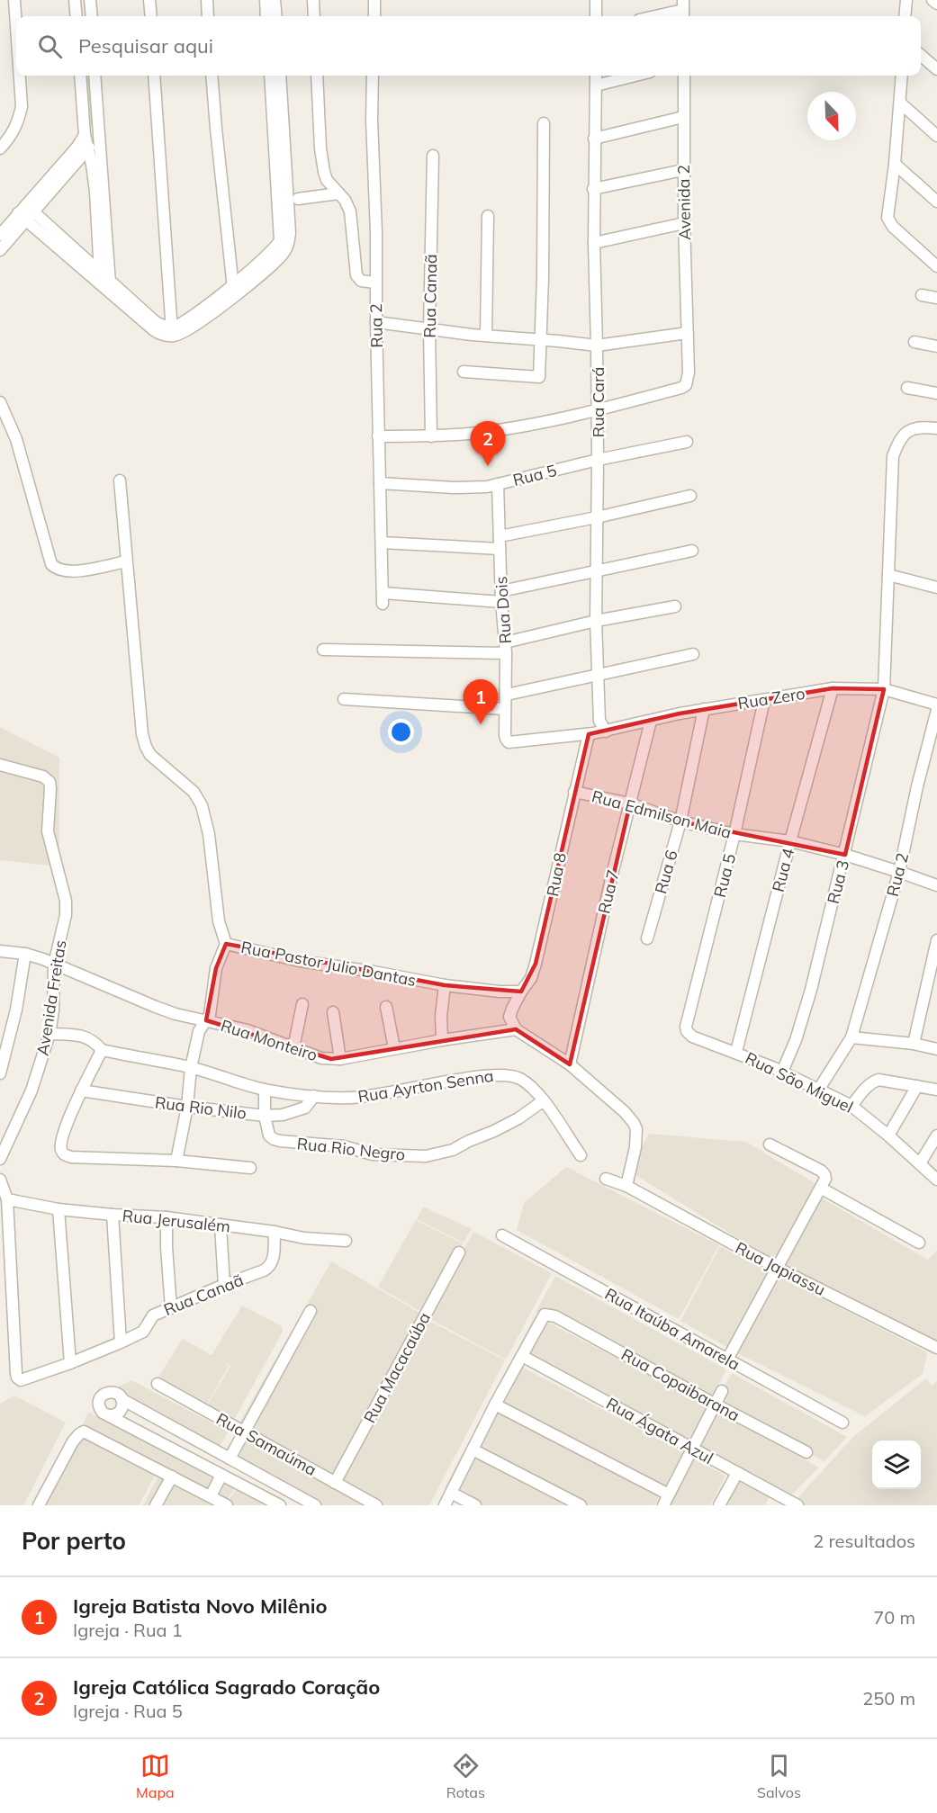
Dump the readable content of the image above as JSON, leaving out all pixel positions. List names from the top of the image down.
{
  "streets": {
    "street": [
      "Avenida 2",
      "Rua Canaã",
      "Rua 2",
      "Rua Cará",
      "Rua 5",
      "Rua Dois",
      "Rua Zero",
      "Rua Edmilson Maia",
      "Rua 4",
      "Rua 6",
      "Rua 8",
      "Rua 3",
      "Rua 7",
      "Rua Pastor Julio Dantas",
      "Avenida Freitas",
      "Rua Monteiro",
      "Rua São Miguel",
      "Rua Ayrton Senna",
      "Rua Rio Nilo",
      "Rua Rio Negro",
      "Rua Jerusalém",
      "Rua Japiassu",
      "Rua Itaúba Amarela",
      "Rua Macacaúba",
      "Rua Copaibarana",
      "Rua Ágata Azul",
      "Rua Samaúma"
    ]
  },
  "crossings": [
    ["Avenida 2", "Rua Cará"],
    ["Rua Canaã", "Rua Jerusalém"],
    ["Rua 2", "Rua 5"],
    ["Rua 2", "Rua Dois"],
    ["Rua 2", "Rua Edmilson Maia"],
    ["Rua Cará", "Rua 5"],
    ["Rua Cará", "Rua Zero"],
    ["Rua Cará", "Rua 8"],
    ["Rua 5", "Rua Dois"],
    ["Rua 5", "Rua Zero"],
    ["Rua 5", "Rua Edmilson Maia"],
    ["Rua 5", "Rua São Miguel"],
    ["Rua Dois", "Rua Zero"],
    ["Rua Zero", "Rua 4"],
    ["Rua Zero", "Rua 6"],
    ["Rua Zero", "Rua 8"],
    ["Rua Zero", "Rua 3"],
    ["Rua Zero", "Rua 7"],
    ["Rua Edmilson Maia", "Rua 4"],
    ["Rua Edmilson Maia", "Rua 6"],
    ["Rua Edmilson Maia", "Rua 8"],
    ["Rua Edmilson Maia", "Rua 3"],
    ["Rua Edmilson Maia", "Rua 7"],
    ["Rua 4", "Rua São Miguel"],
    ["Rua 8", "Rua Pastor Julio Dantas"],
    ["Rua 3", "Rua São Miguel"],
    ["Avenida Freitas", "Rua Monteiro"],
    ["Avenida Freitas", "Rua Ayrton Senna"],
    ["Rua Ayrton Senna", "Rua Rio Nilo"],
    ["Rua Ayrton Senna", "Rua Rio Negro"],
    ["Rua Rio Nilo", "Rua Rio Negro"],
    ["Rua Macacaúba", "Rua Samaúma"],
    ["Rua Copaibarana", "Rua Ágata Azul"]
  ],
  "north": "bottom right",
  "page": {
    "search": "Pesquisar aqui",
    "pins": ["2", "1"],
    "heading": ["Por perto", "2 resultados"],
    "list": [
      {
        "mark": "1",
        "name": "Igreja Batista Novo Milênio",
        "note": "Igreja · Rua 1",
        "value": "70 m"
      },
      {
        "mark": "2",
        "name": "Igreja Católica Sagrado Coração",
        "note": "Igreja · Rua 5",
        "value": "250 m"
      }
    ],
    "nav": ["Mapa", "Rotas", "Salvos"]
  }
}
